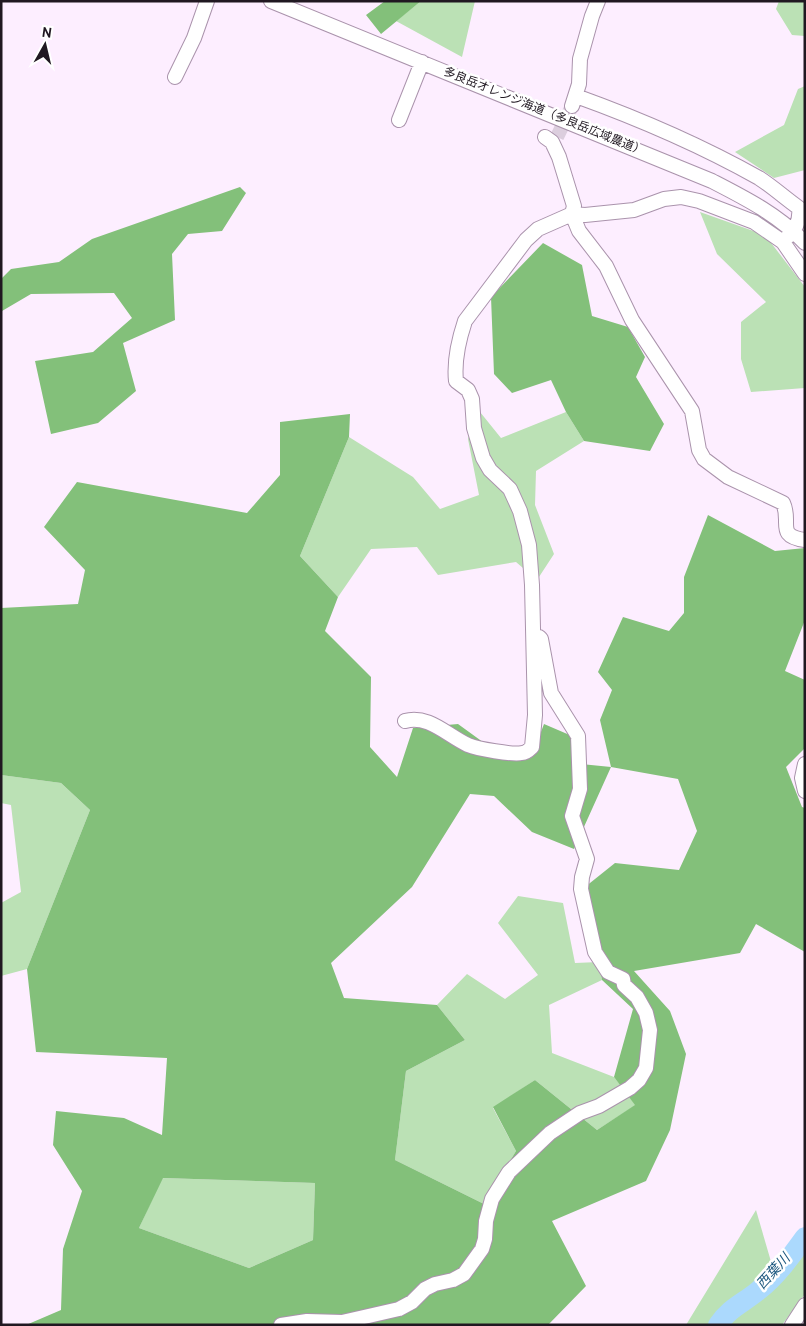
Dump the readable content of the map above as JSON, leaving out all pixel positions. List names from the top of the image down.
{
  "streets": {
    "street": ["多良岳オレンジ海道（多良岳広域農道）"]
  },
  "water": ["西葉川"],
  "north": "top"
}
